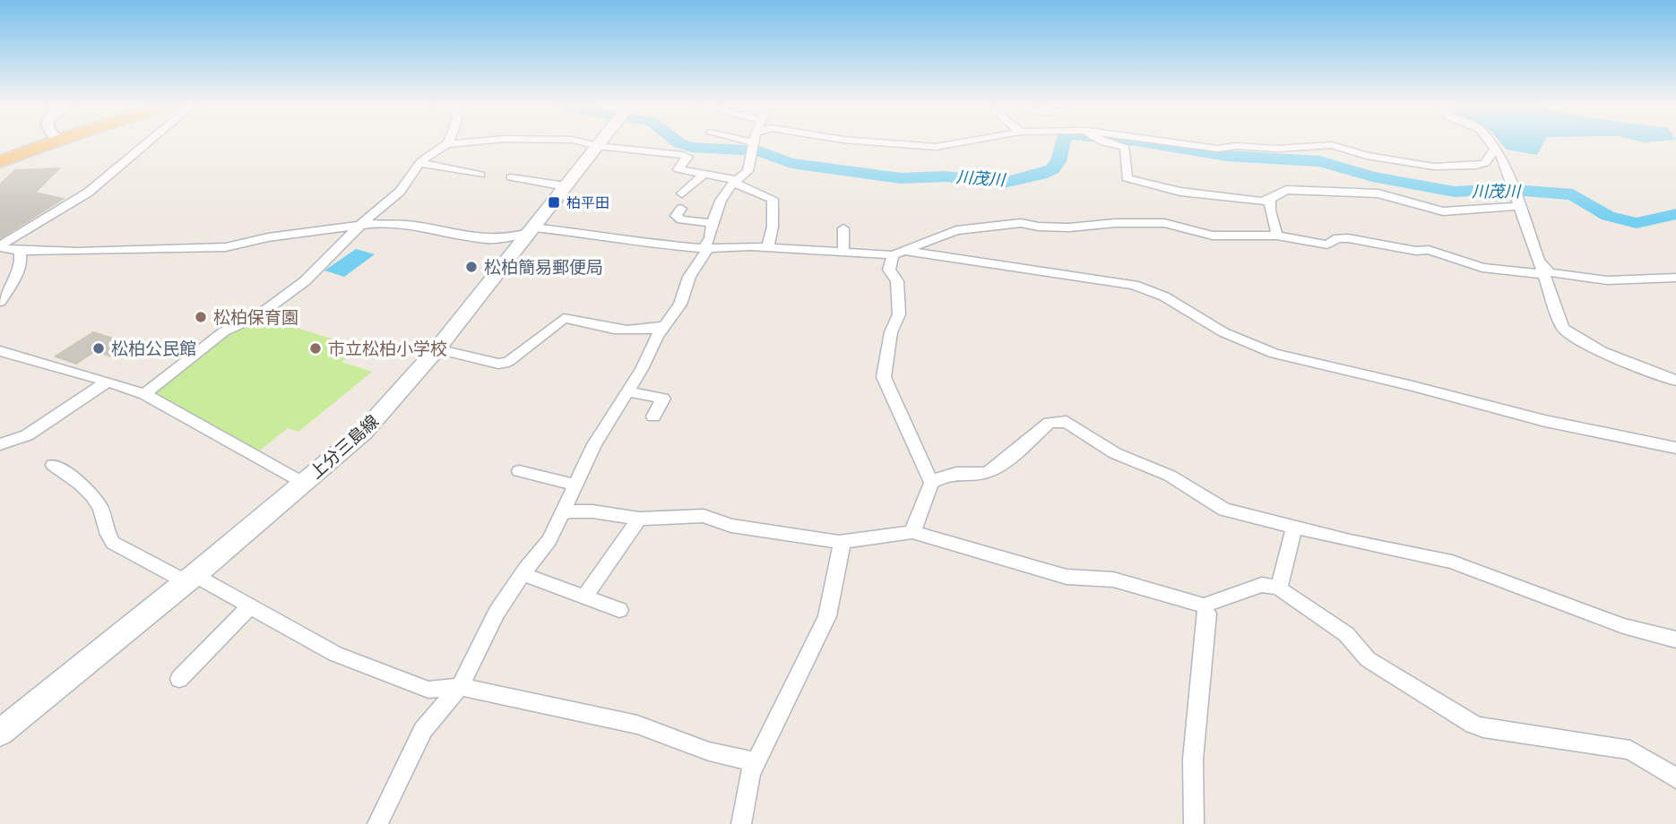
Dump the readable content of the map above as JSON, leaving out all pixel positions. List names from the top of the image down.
{
  "streets": {
    "main road": ["上分三島線"]
  },
  "water": ["川茂川"],
  "places": {
    "transit": ["柏平田"],
    "other": [
      "松柏簡易郵便局",
      "松柏保育園",
      "松柏公民館",
      "市立松柏小学校"
    ]
  }
}
